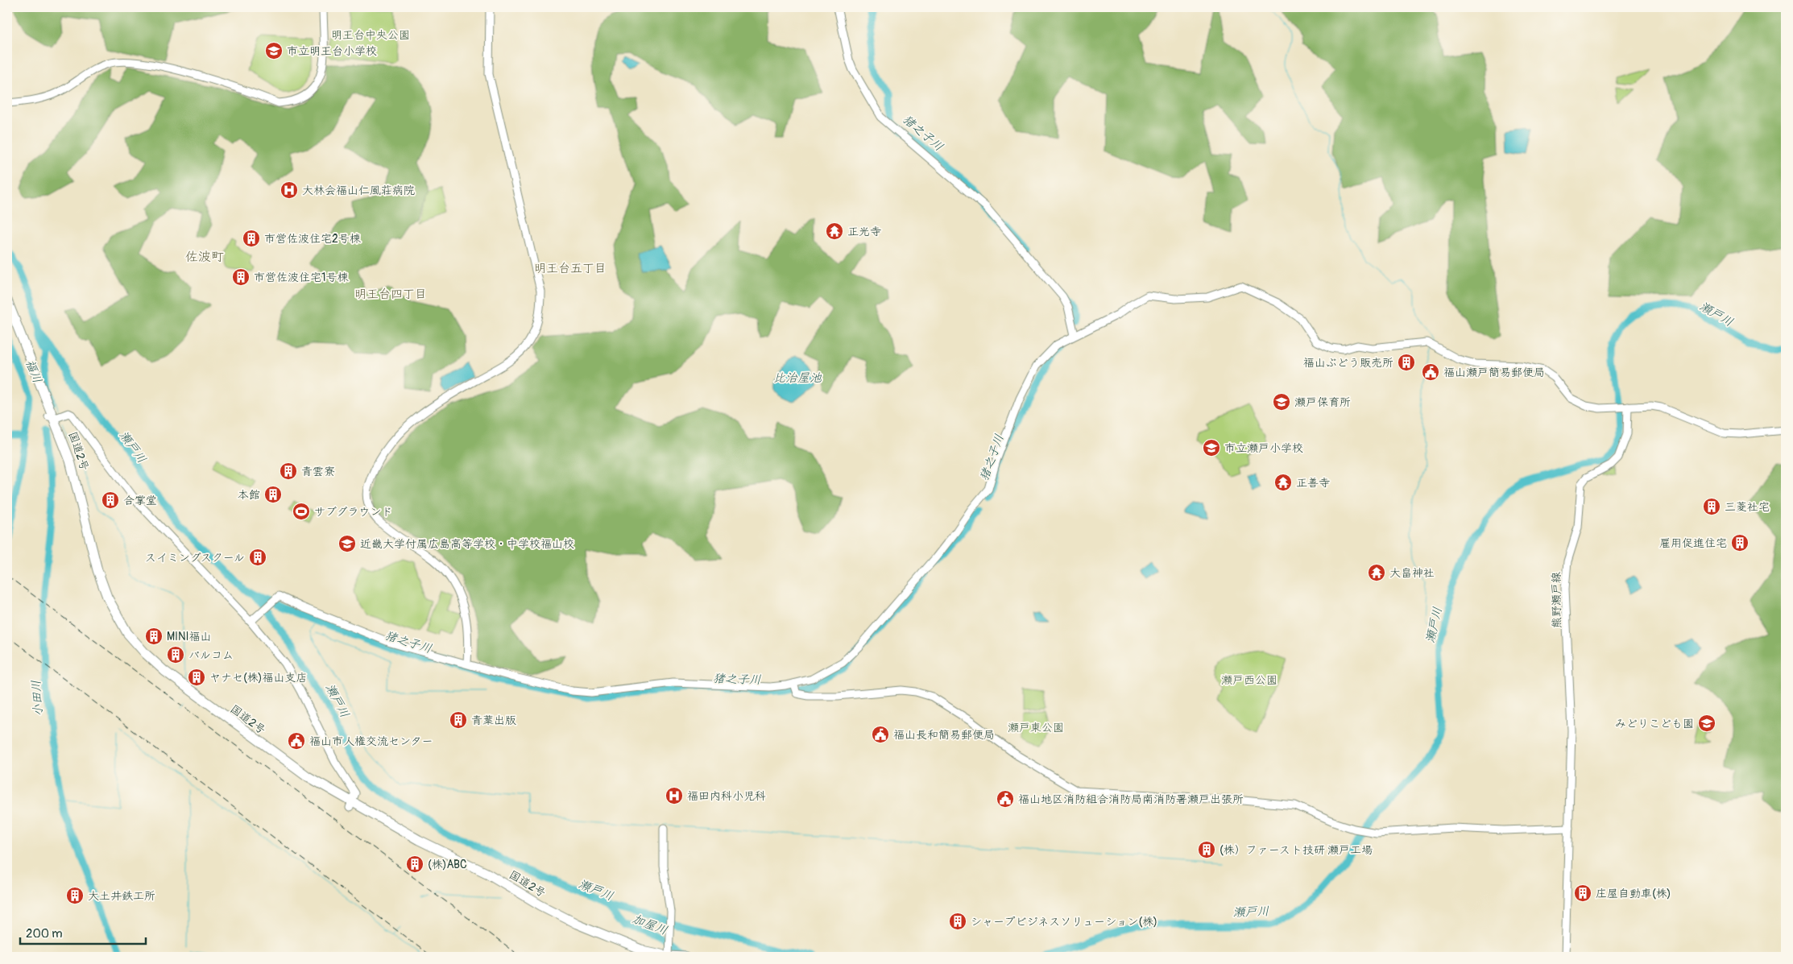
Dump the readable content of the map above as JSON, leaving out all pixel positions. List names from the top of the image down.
{
  "streets": {
    "highway": ["国道2号"],
    "street": ["熊野瀬戸線"]
  },
  "districts": ["佐波町", "明王台五丁目", "明王台四丁目"],
  "water": [
    "猪之子川",
    "瀬戸川",
    "福川",
    "比治屋池",
    "小田川",
    "加屋川"
  ],
  "parks": ["明王台中央公園", "瀬戸西公園", "瀬戸東公園"],
  "places": {
    "school or university": [
      "市立明王台小学校",
      "瀬戸保育所",
      "市立瀬戸小学校",
      "近畿大学付属広島高等学校・中学校福山校",
      "みどりこども園"
    ],
    "hospital": ["大林会福山仁風荘病院", "福田内科小児科"],
    "temple": ["正光寺", "正善寺", "大畠神社"],
    "building": [
      "市営佐波住宅2号棟",
      "市営佐波住宅1号棟",
      "福山ぶどう販売所",
      "青雲寮",
      "本館",
      "合掌堂",
      "三菱社宅",
      "雇用促進住宅",
      "スイミングスクール",
      "MINI福山",
      "バルコム",
      "ヤナセ(株)福山支店",
      "青葉出版",
      "(株）ファースト技研 瀬戸工場",
      "(株)ABC",
      "庄屋自動車(株)",
      "大土井鉄工所",
      "シャープビジネスソリューション(株)"
    ],
    "public building": [
      "福山瀬戸簡易郵便局",
      "福山長和簡易郵便局",
      "福山市人権交流センター",
      "福山地区消防組合消防局南消防署瀬戸出張所"
    ],
    "sports": ["サブグラウンド"]
  },
  "scale_bar": "200 m"
}
